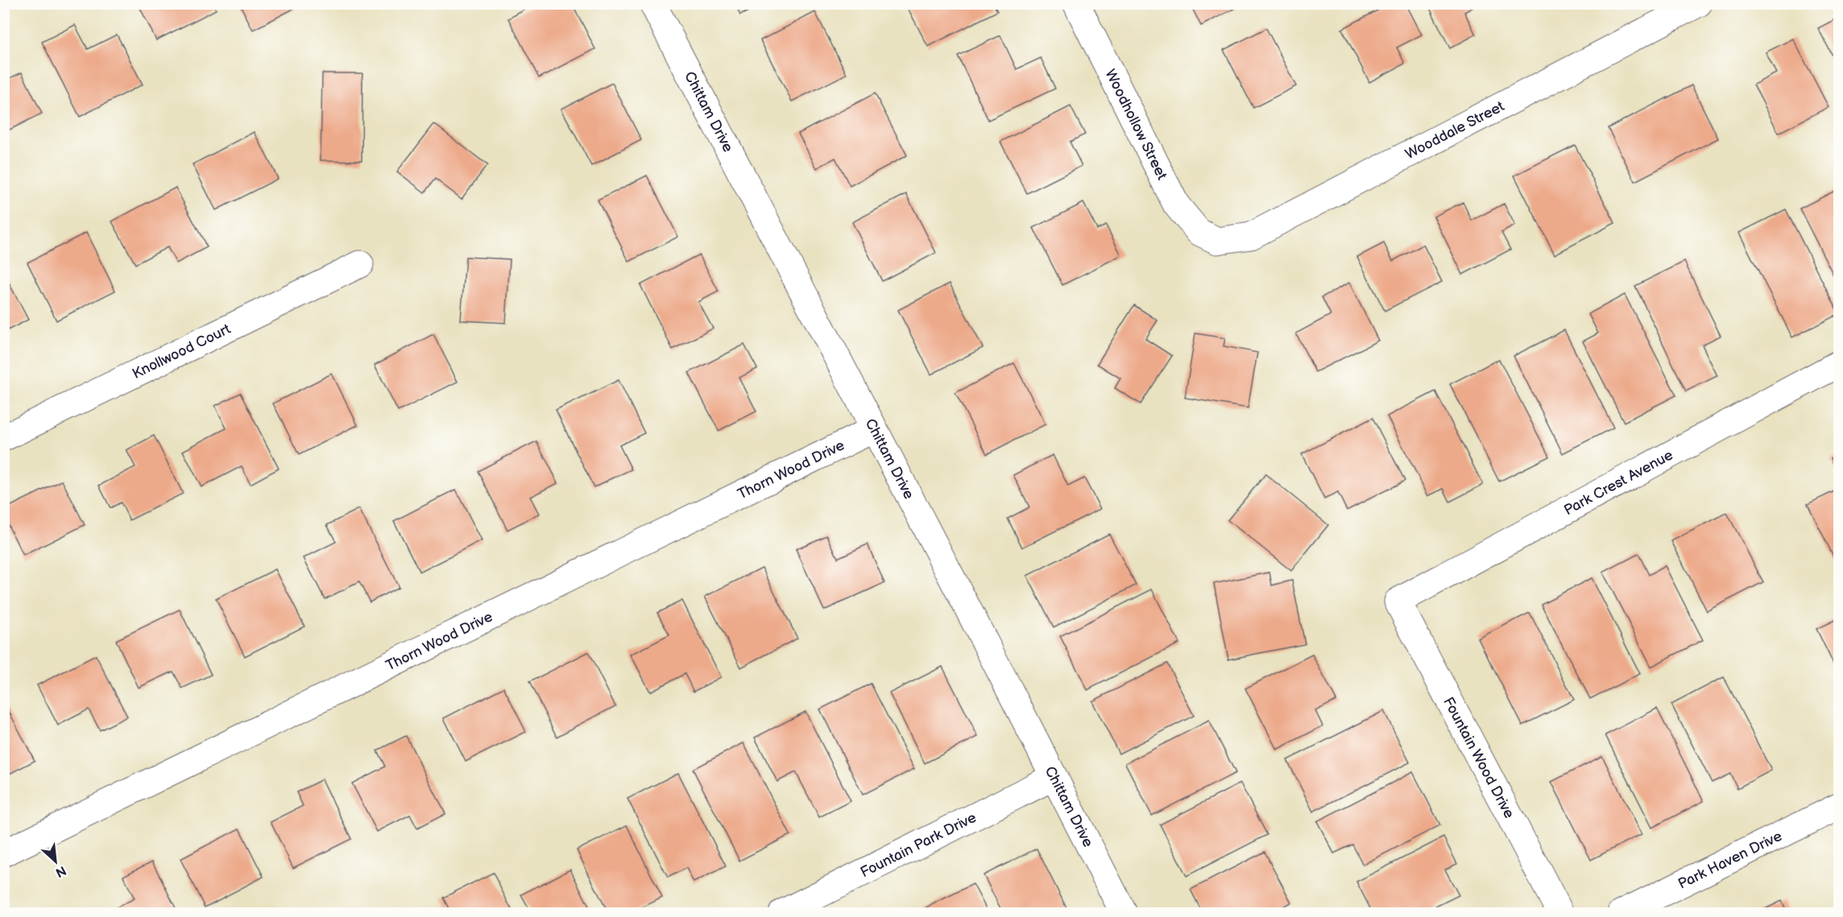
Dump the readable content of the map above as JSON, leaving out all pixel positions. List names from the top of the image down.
{
  "streets": {
    "street": [
      "Chittam Drive",
      "Woodhollow Street",
      "Wooddale Street",
      "Knollwood Court",
      "Thorn Wood Drive",
      "Park Crest Avenue",
      "Fountain Wood Drive",
      "Fountain Park Drive",
      "Park Haven Drive"
    ]
  },
  "crossings": [
    ["Chittam Drive", "Thorn Wood Drive"],
    ["Chittam Drive", "Fountain Park Drive"],
    ["Woodhollow Street", "Wooddale Street"],
    ["Park Crest Avenue", "Fountain Wood Drive"]
  ],
  "north": "bottom right"
}
